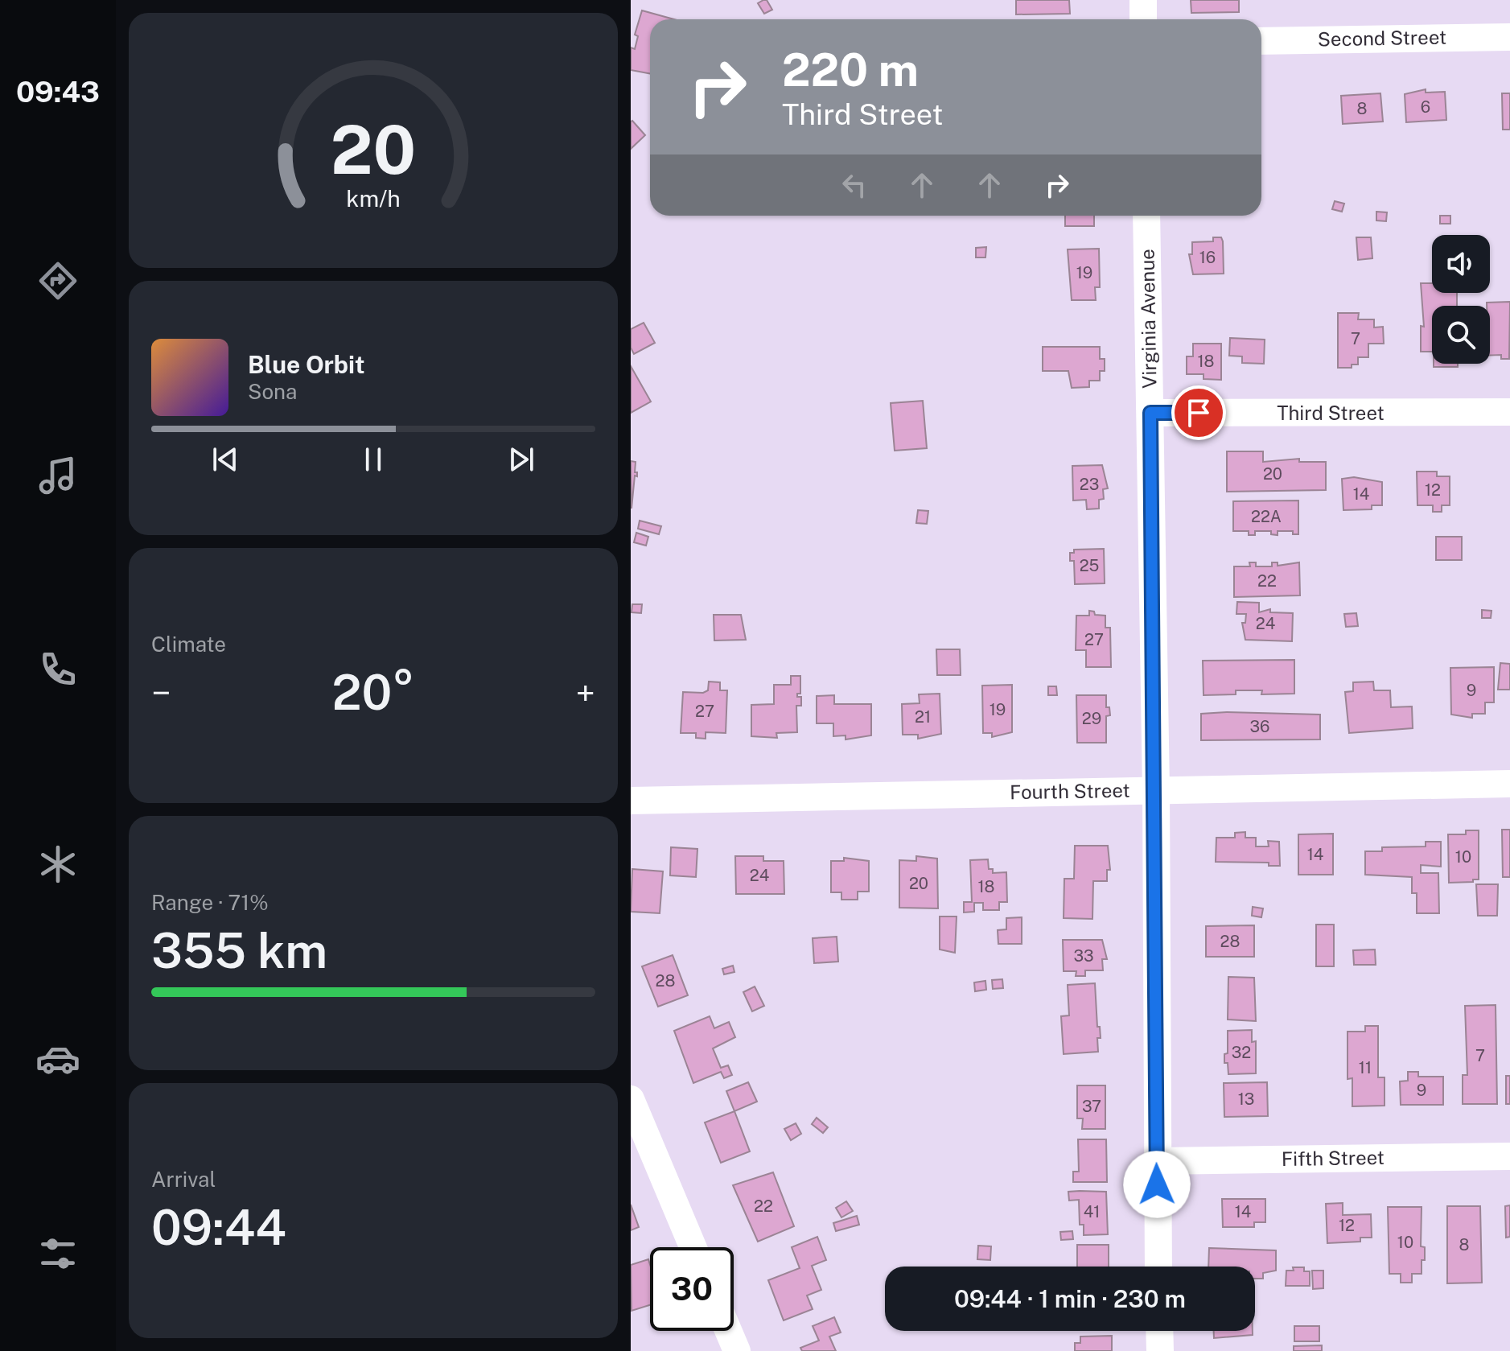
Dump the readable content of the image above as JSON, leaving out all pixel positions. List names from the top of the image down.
{
  "streets": {
    "street": [
      "Second Street",
      "Virginia Avenue",
      "Third Street",
      "Fourth Street",
      "Fifth Street"
    ]
  },
  "crossings": [
    ["Virginia Avenue", "Third Street"],
    ["Virginia Avenue", "Fourth Street"],
    ["Virginia Avenue", "Fifth Street"]
  ],
  "house_numbers": [
    "6",
    "8",
    "16",
    "19",
    "7",
    "18",
    "20",
    "23",
    "12",
    "14",
    "22A",
    "25",
    "22",
    "24",
    "27",
    "9",
    "19",
    "27",
    "21",
    "29",
    "36",
    "14",
    "10",
    "24",
    "20",
    "18",
    "28",
    "33",
    "28",
    "32",
    "7",
    "11",
    "9",
    "13",
    "37",
    "22",
    "41",
    "14",
    "12",
    "10",
    "8"
  ],
  "page": {
    "tabs": "09:43",
    "turn": ["220 m", "Third Street"],
    "song": ["Blue Orbit", "Sona"],
    "tile": [
      "Climate",
      ["Range · 71%", "355 km"],
      ["Arrival", "09:44"]
    ],
    "heat": ["−", "20°", "+"],
    "limit": "30",
    "trip": "09:44 · 1 min · 230 m",
    "gauge": ["20", "km/h"]
  }
}
